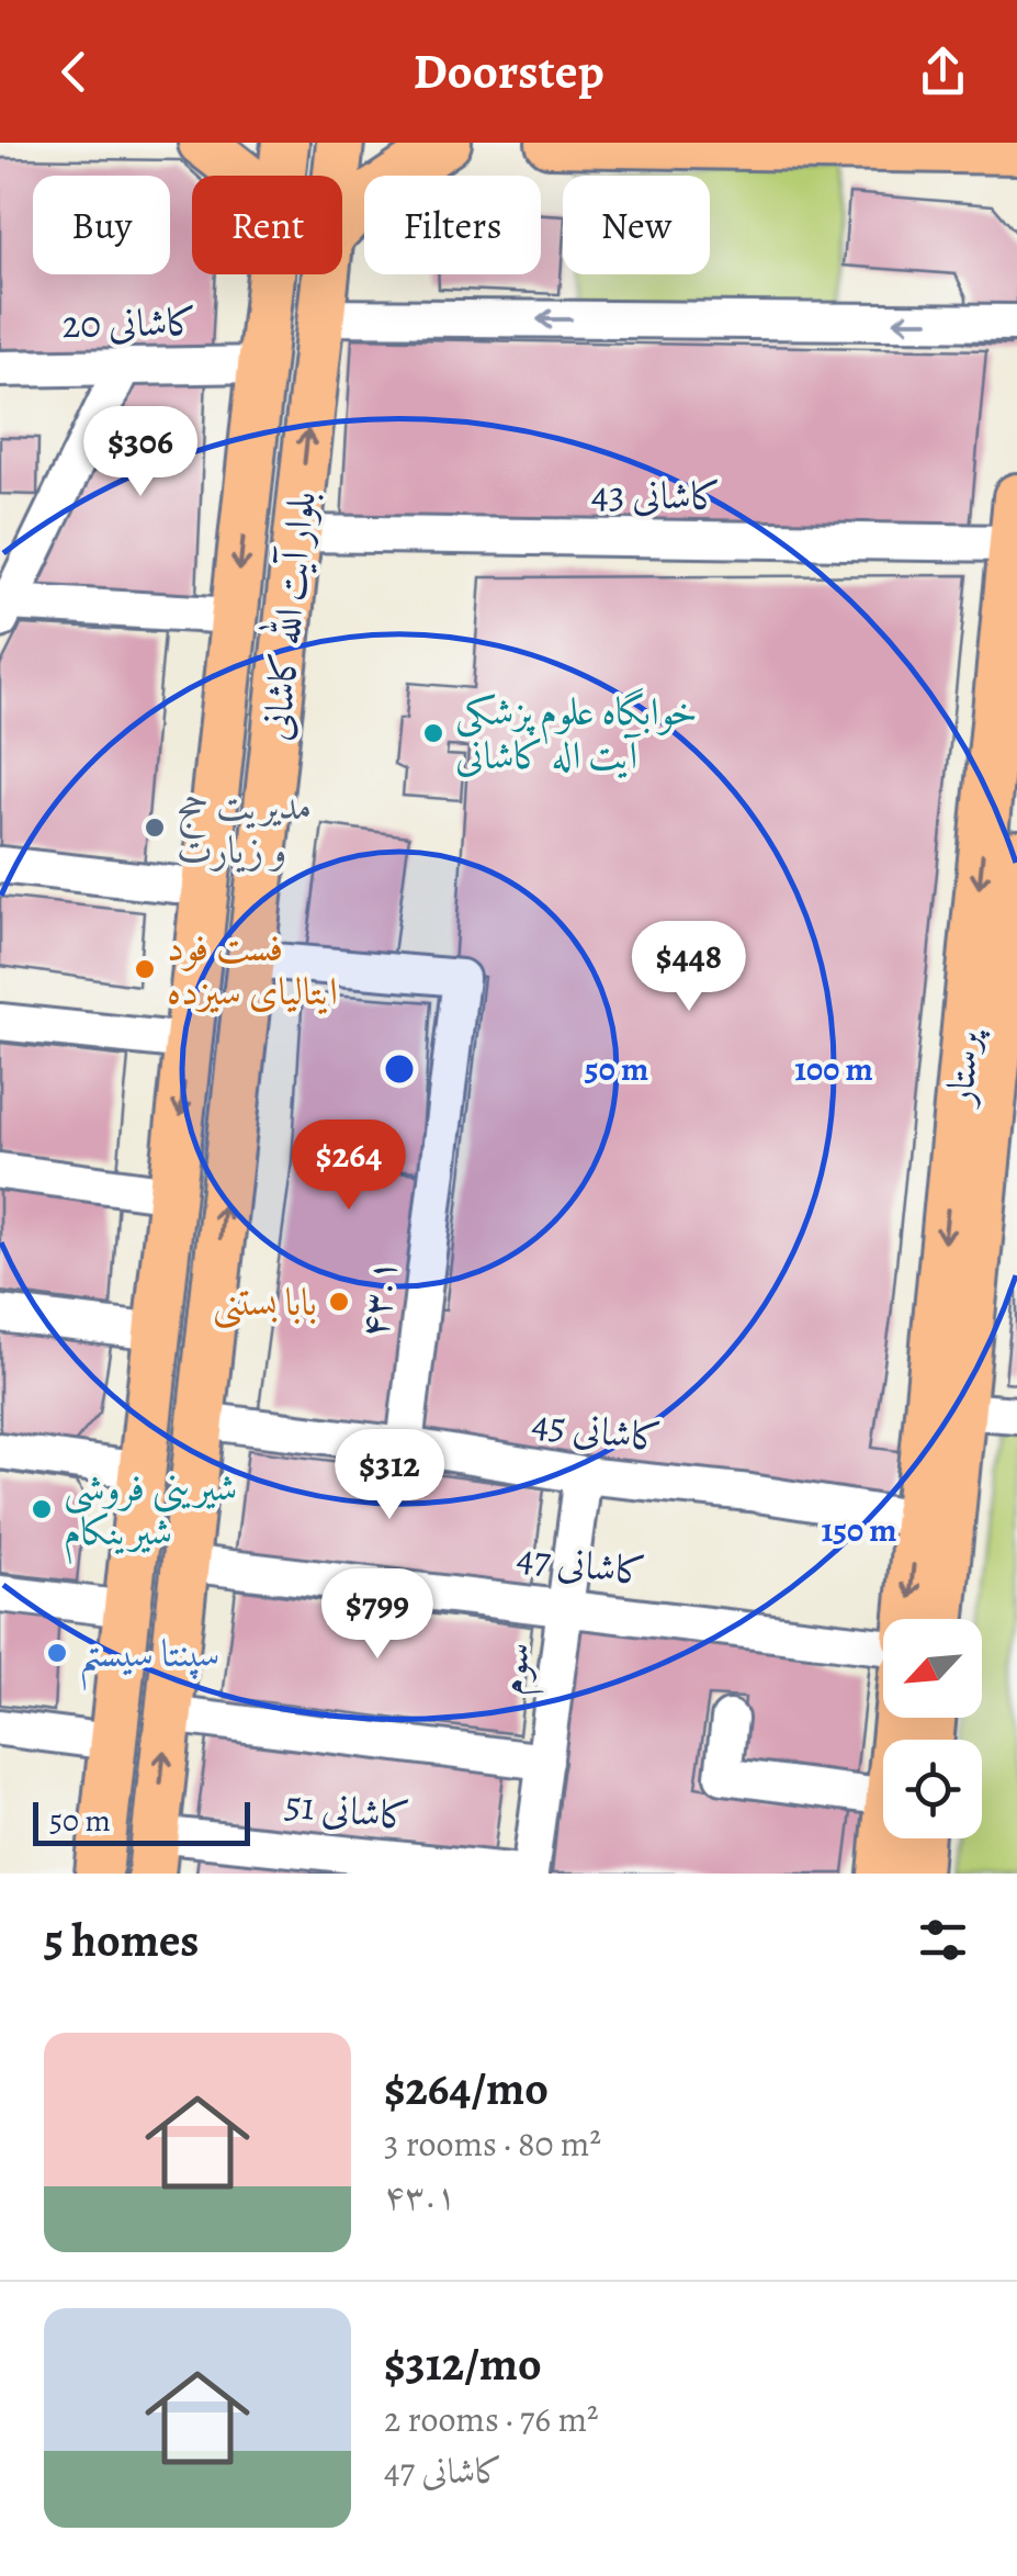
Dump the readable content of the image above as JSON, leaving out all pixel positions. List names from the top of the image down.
{
  "streets": {
    "main road": ["بلوار آیت الله کاشانی", "پرستار"],
    "street": [
      "کاشانی 20",
      "کاشانی 43",
      "۴۳.۱",
      "کاشانی 45",
      "کاشانی 47",
      "سوم",
      "کاشانی 51"
    ]
  },
  "crossings": [
    ["کاشانی 20", "بلوار آیت الله کاشانی"],
    ["کاشانی 43", "بلوار آیت الله کاشانی"],
    ["کاشانی 43", "پرستار"],
    ["بلوار آیت الله کاشانی", "۴۳.۱"],
    ["بلوار آیت الله کاشانی", "کاشانی 45"],
    ["بلوار آیت الله کاشانی", "کاشانی 47"],
    ["بلوار آیت الله کاشانی", "کاشانی 51"],
    ["پرستار", "کاشانی 45"],
    ["۴۳.۱", "کاشانی 45"],
    ["کاشانی 45", "سوم"],
    ["کاشانی 47", "سوم"],
    ["سوم", "کاشانی 51"]
  ],
  "places": [
    "خوابگاه علوم پزشکی آیت اله کاشانی",
    "مدیریت حج و زیارت",
    "فست فود ایتالیای سیزده",
    "بابا بستنی",
    "شیرینی فروشی شیرینکام",
    "سپنتا سیستم"
  ],
  "scale_bar": "50 m",
  "north": "bottom left",
  "page": {
    "header": "Doorstep",
    "chip": [
      "Buy",
      "Rent",
      "Filters",
      "New"
    ],
    "price": [
      "$306",
      "$448",
      "$264",
      "$312",
      "$799"
    ],
    "scale": "50 m",
    "heading": "5 homes",
    "list": [
      {
        "name": "$264/mo",
        "note": "3 rooms · 80 m² · ۴۳.۱"
      },
      {
        "name": "$312/mo",
        "note": "2 rooms · 76 m² · کاشانی 47"
      }
    ]
  },
  "rings": ["50 m", "100 m", "150 m"]
}
